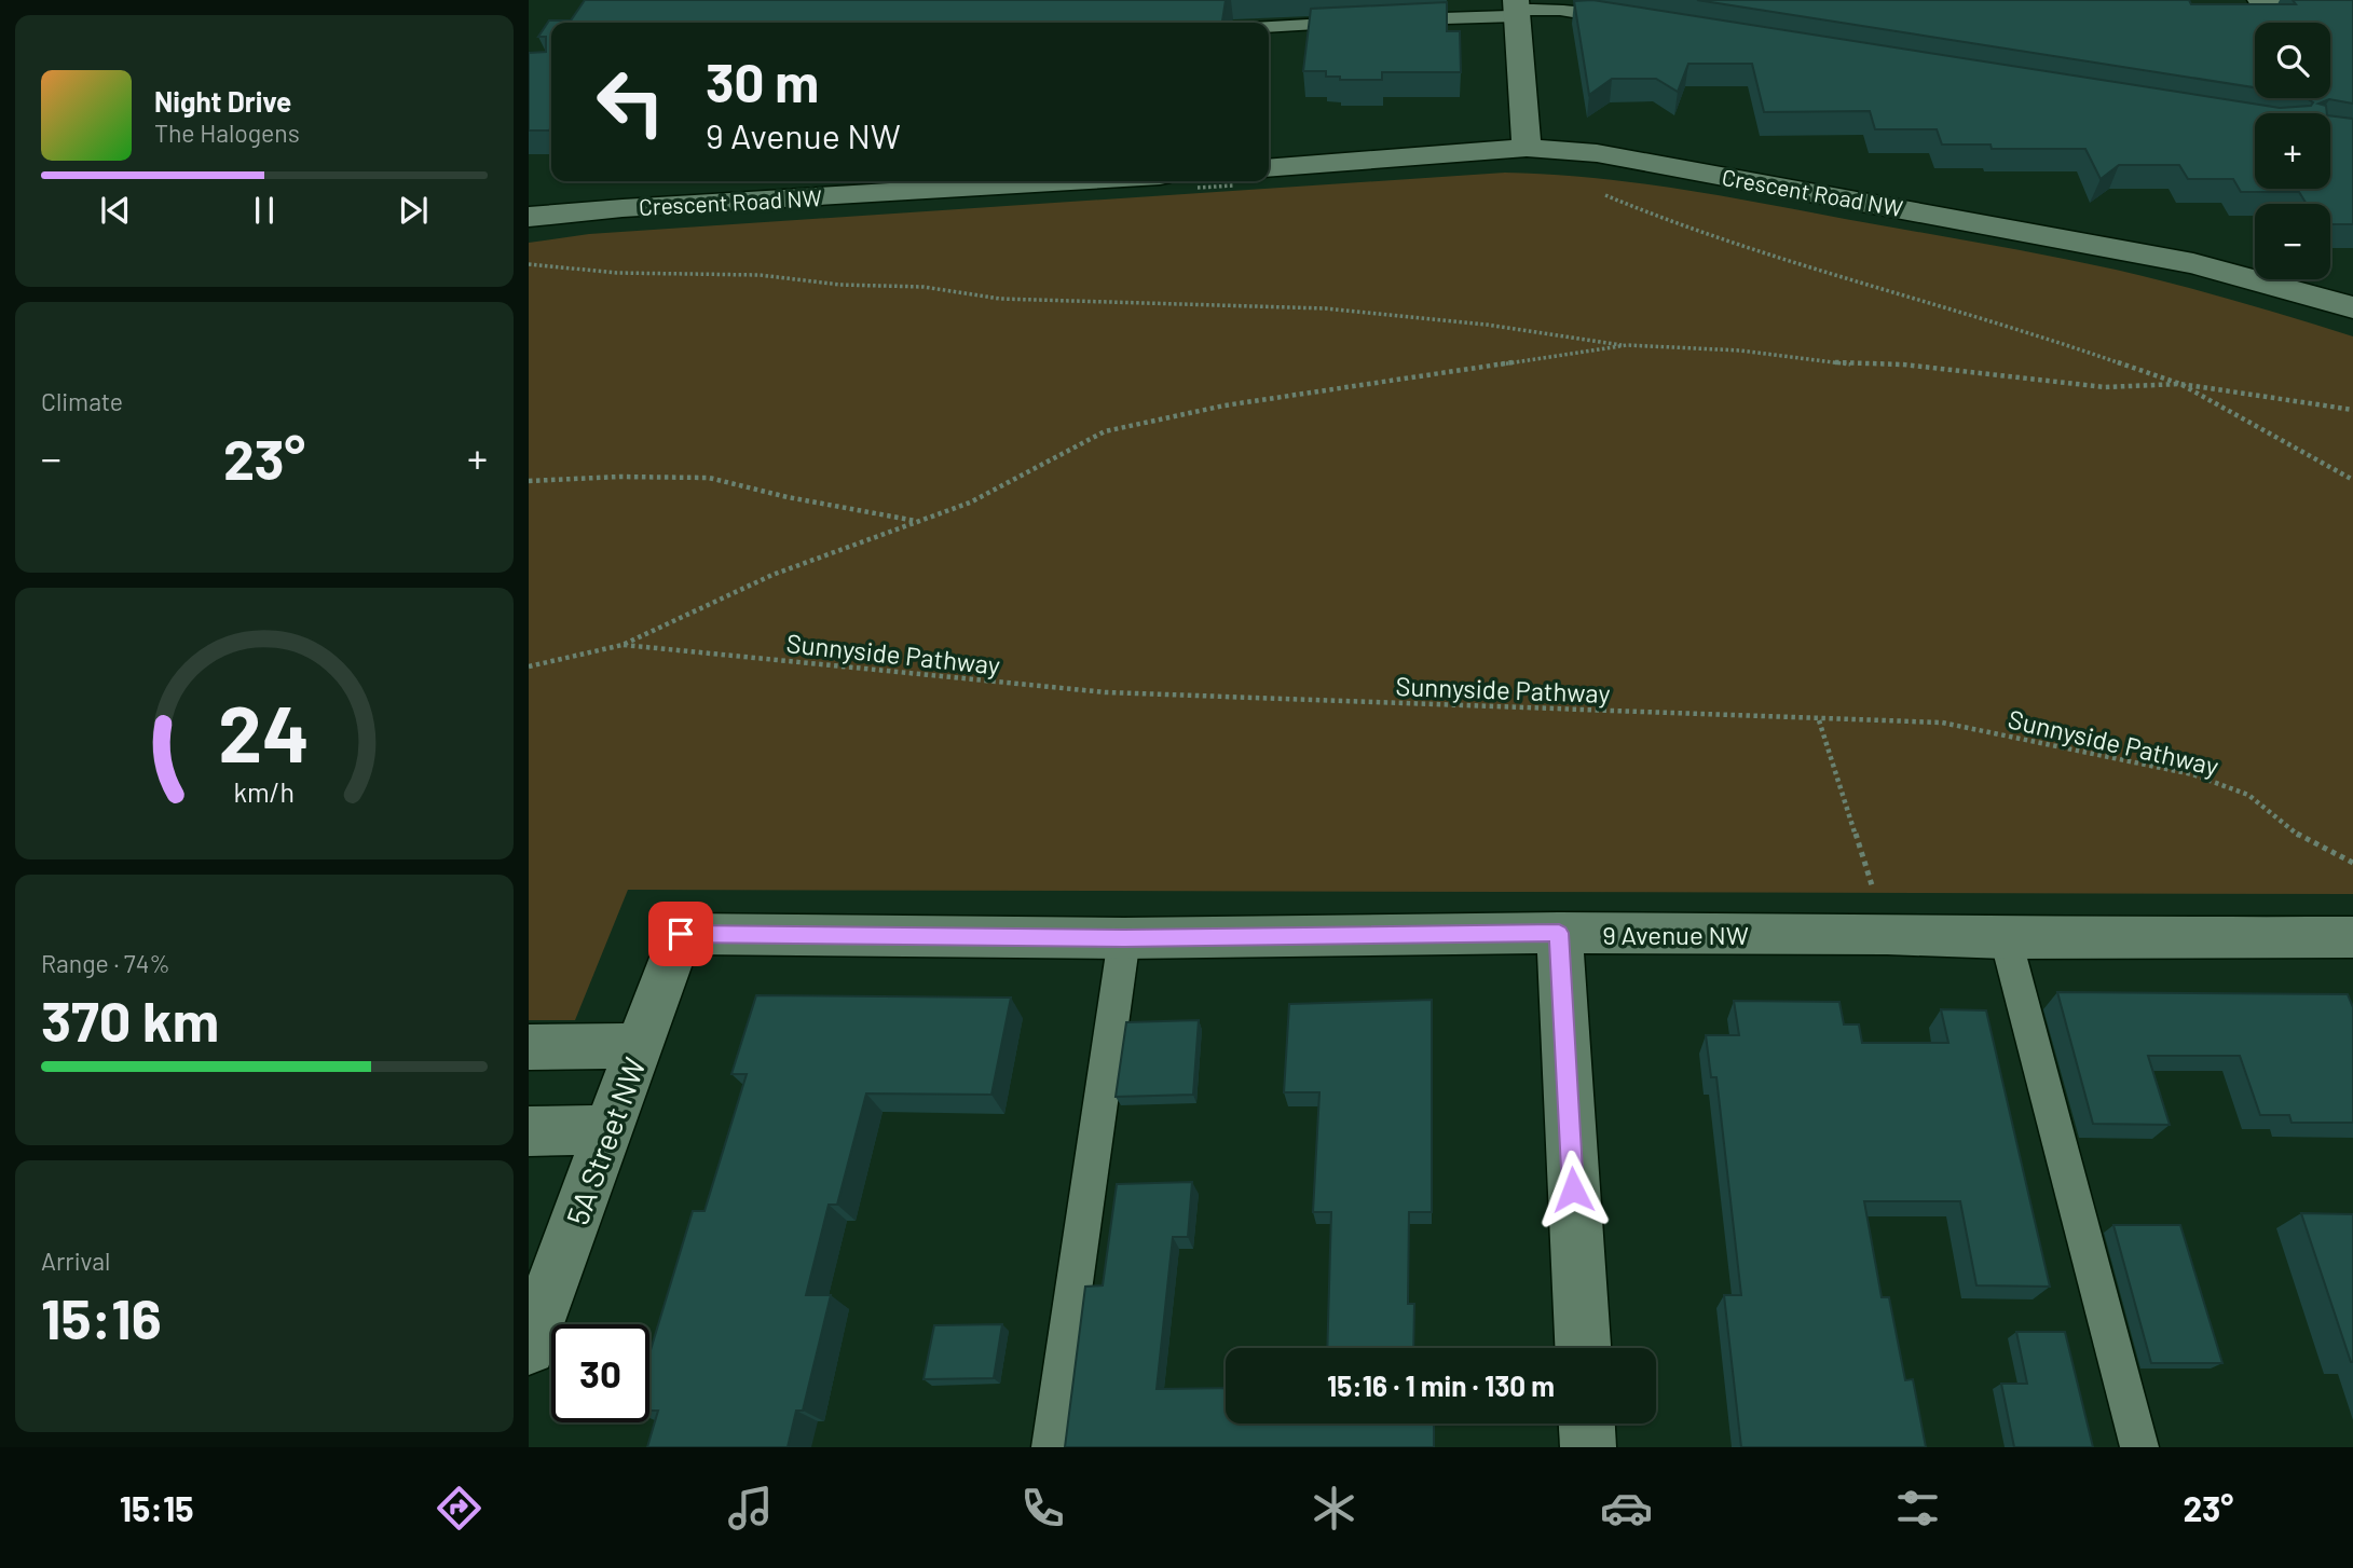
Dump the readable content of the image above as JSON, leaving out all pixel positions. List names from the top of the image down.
{
  "streets": {
    "street": ["Crescent Road NW", "9 Avenue NW", "5A Street NW"],
    "path": ["Sunnyside Pathway"]
  },
  "crossings": [
    ["9 Avenue NW", "5A Street NW"]
  ],
  "page": {
    "map_buttons": ["+", "−"],
    "turn": ["30 m", "9 Avenue NW"],
    "song": ["Night Drive", "The Halogens"],
    "tile": [
      "Climate",
      ["Range · 74%", "370 km"],
      ["Arrival", "15:16"]
    ],
    "heat": ["−", "23°", "+"],
    "limit": "30",
    "trip": "15:16 · 1 min · 130 m",
    "tabs": ["15:15", "23°"],
    "gauge": ["24", "km/h"]
  }
}
